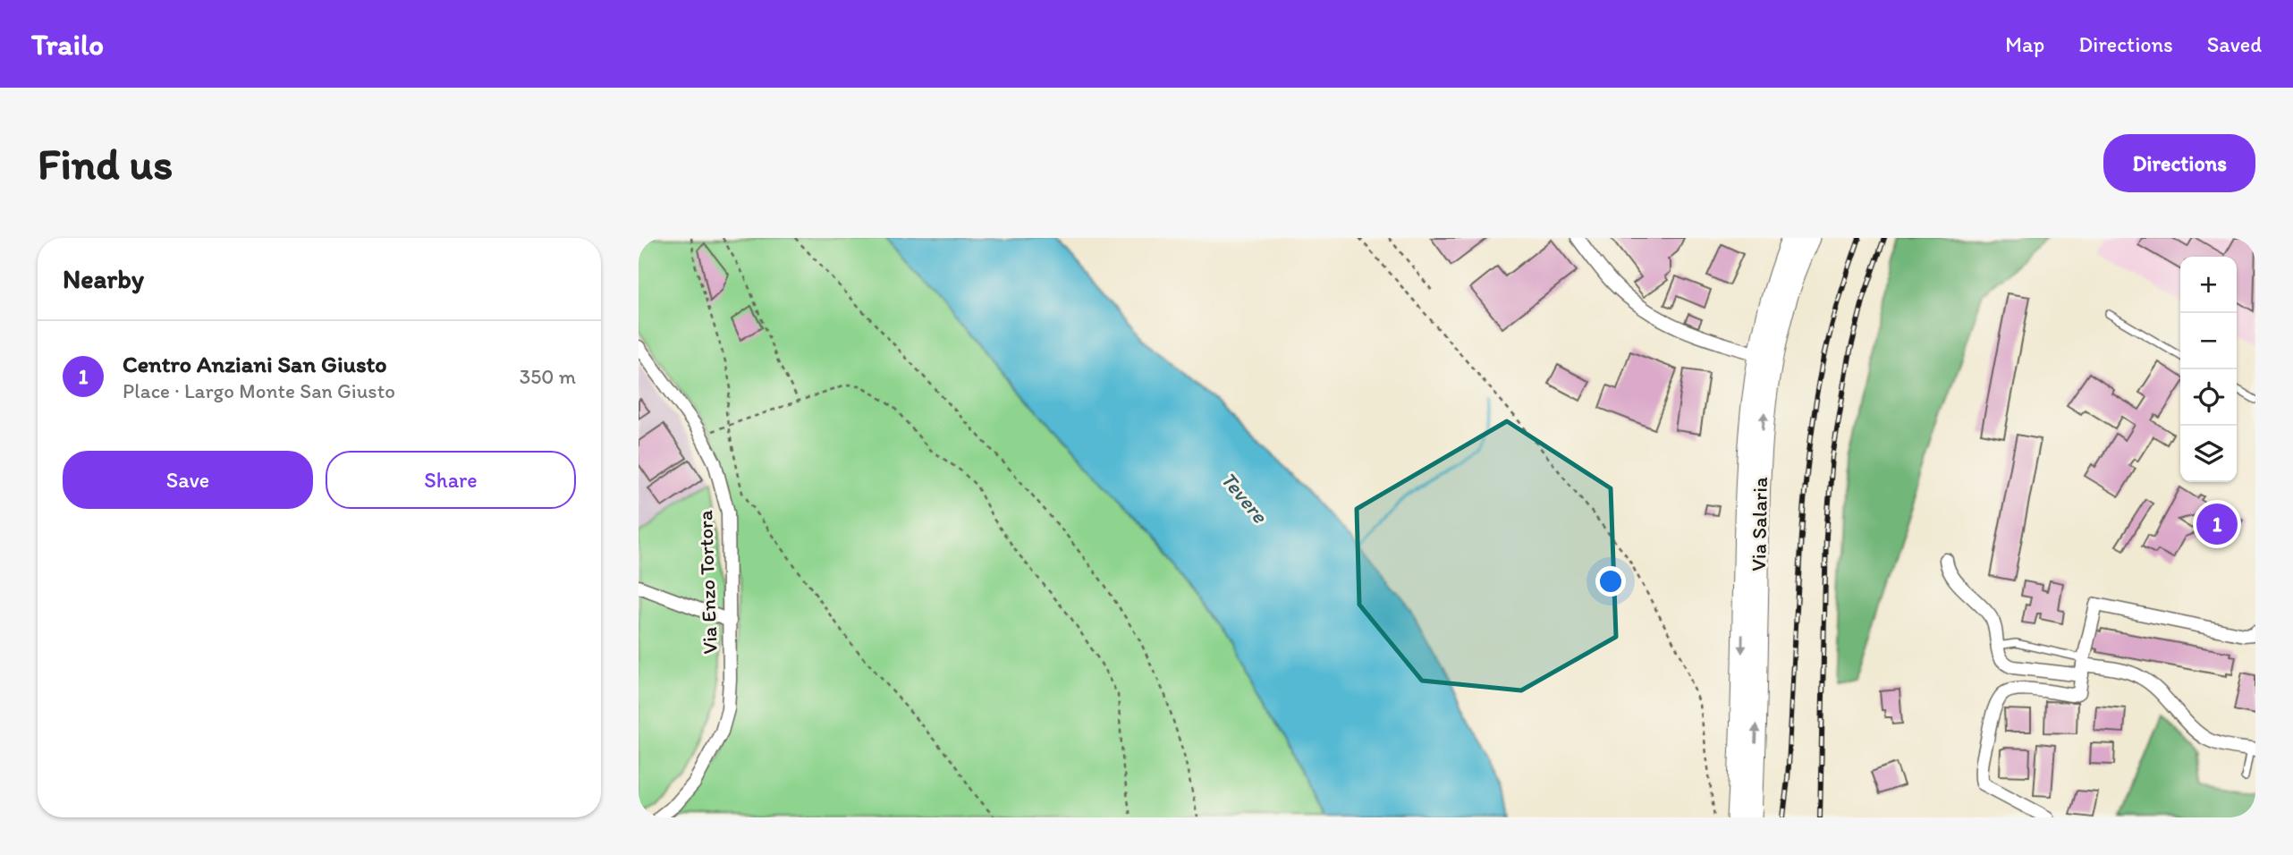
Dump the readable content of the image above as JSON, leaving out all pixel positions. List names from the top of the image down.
{
  "streets": {
    "main road": ["Via Salaria"],
    "street": ["Via Enzo Tortora"]
  },
  "water": ["Tevere"],
  "page": {
    "header": "Trailo",
    "nav": ["Map", "Directions", "Saved"],
    "buttons": [
      "Directions",
      ["Save", "Share"]
    ],
    "title": "Find us",
    "heading": "Nearby",
    "map_buttons": ["+", "−"],
    "list": [
      {
        "mark": "1",
        "name": "Centro Anziani San Giusto",
        "note": "Place · Largo Monte San Giusto",
        "value": "350 m"
      }
    ],
    "pins": "1"
  }
}
